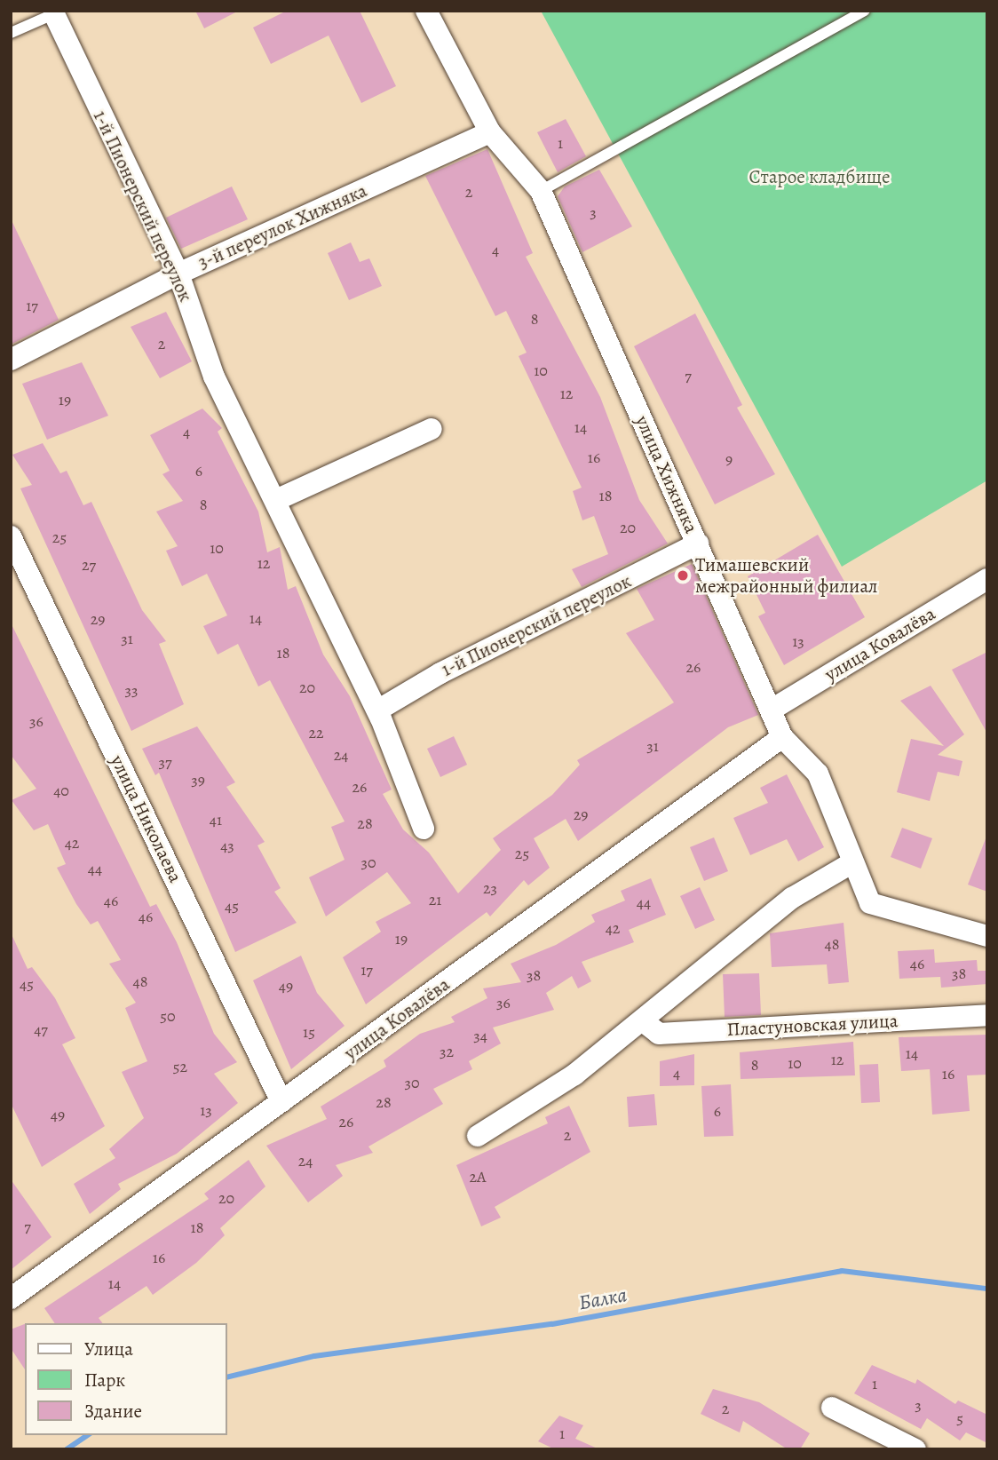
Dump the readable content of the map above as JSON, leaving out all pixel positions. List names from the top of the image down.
{
  "streets": {
    "street": [
      "1-й Пионерский переулок",
      "3-й переулок Хижняка",
      "улица Хижняка",
      "улица Ковалёва",
      "улица Николаева",
      "Пластуновская улица"
    ]
  },
  "crossings": [
    ["1-й Пионерский переулок", "3-й переулок Хижняка"],
    ["1-й Пионерский переулок", "улица Хижняка"],
    ["3-й переулок Хижняка", "улица Хижняка"],
    ["улица Хижняка", "улица Ковалёва"],
    ["улица Ковалёва", "улица Николаева"]
  ],
  "water": ["Балка"],
  "parks": ["Старое кладбище"],
  "places": ["Тимашевский межрайонный филиал"],
  "house_numbers": [
    "1",
    "2",
    "3",
    "4",
    "17",
    "8",
    "2",
    "10",
    "7",
    "12",
    "19",
    "14",
    "4",
    "16",
    "9",
    "6",
    "18",
    "8",
    "20",
    "25",
    "10",
    "12",
    "27",
    "14",
    "29",
    "31",
    "13",
    "18",
    "26",
    "20",
    "33",
    "36",
    "22",
    "31",
    "24",
    "37",
    "39",
    "26",
    "40",
    "29",
    "41",
    "28",
    "42",
    "43",
    "25",
    "30",
    "44",
    "23",
    "21",
    "46",
    "44",
    "45",
    "46",
    "42",
    "19",
    "48",
    "46",
    "17",
    "38",
    "38",
    "48",
    "45",
    "49",
    "36",
    "50",
    "47",
    "15",
    "34",
    "32",
    "14",
    "12",
    "10",
    "8",
    "52",
    "4",
    "16",
    "30",
    "28",
    "13",
    "6",
    "49",
    "26",
    "2",
    "24",
    "2А",
    "20",
    "7",
    "18",
    "16",
    "14",
    "1",
    "3",
    "2",
    "5",
    "1"
  ],
  "legend": ["Улица", "Парк", "Здание"]
}
